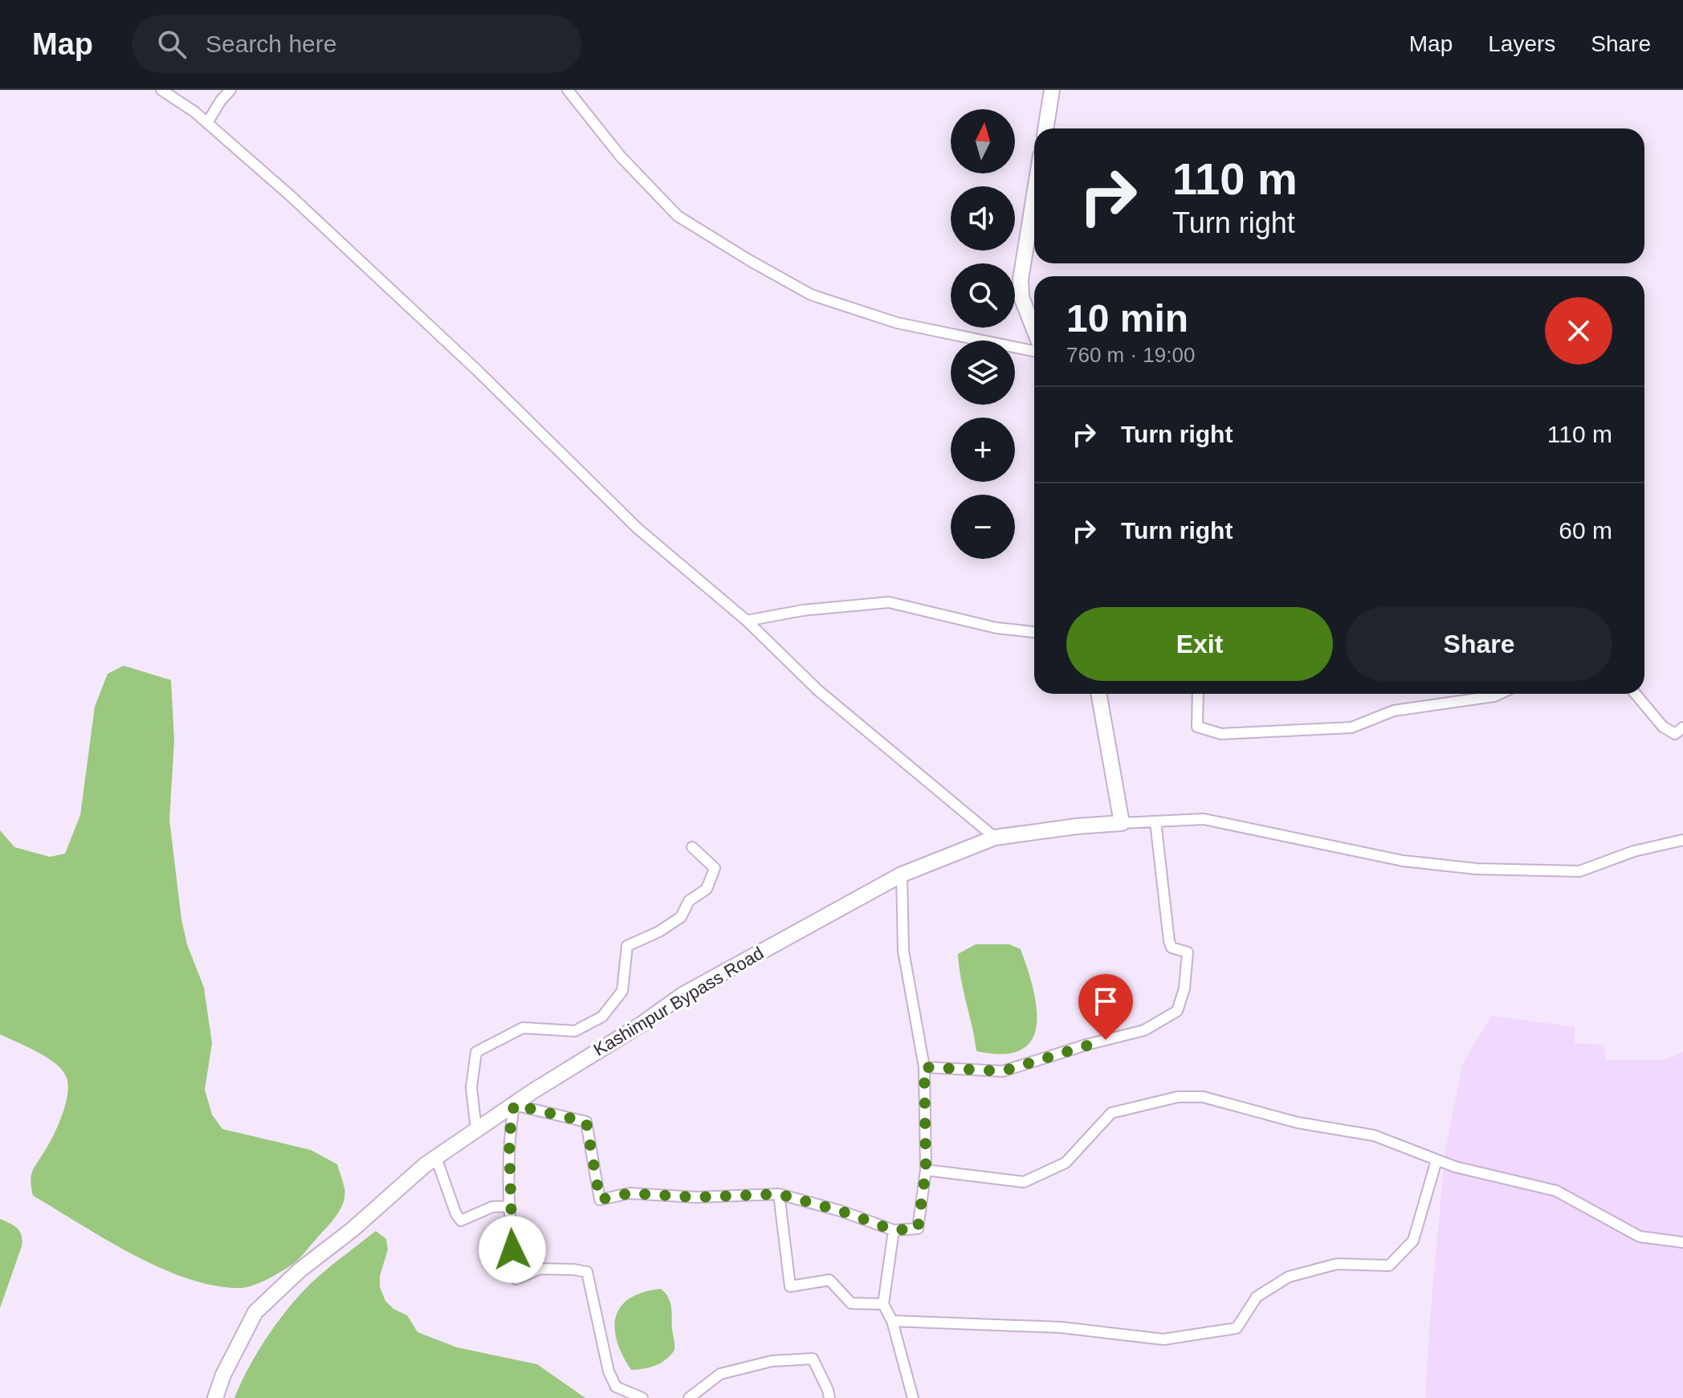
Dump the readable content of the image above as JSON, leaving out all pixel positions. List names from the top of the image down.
{
  "streets": {
    "main road": ["Kashimpur Bypass Road"]
  },
  "north": "top",
  "page": {
    "header": "Map",
    "search": "Search here",
    "nav": ["Map", "Layers", "Share"],
    "map_buttons": ["+", "−"],
    "turn": ["110 m", "Turn right"],
    "heading": ["10 min", "760 m · 19:00"],
    "list": [
      {
        "name": "Turn right",
        "value": "110 m"
      },
      {
        "name": "Turn right",
        "value": "60 m"
      }
    ],
    "buttons": ["Exit", "Share"]
  }
}
